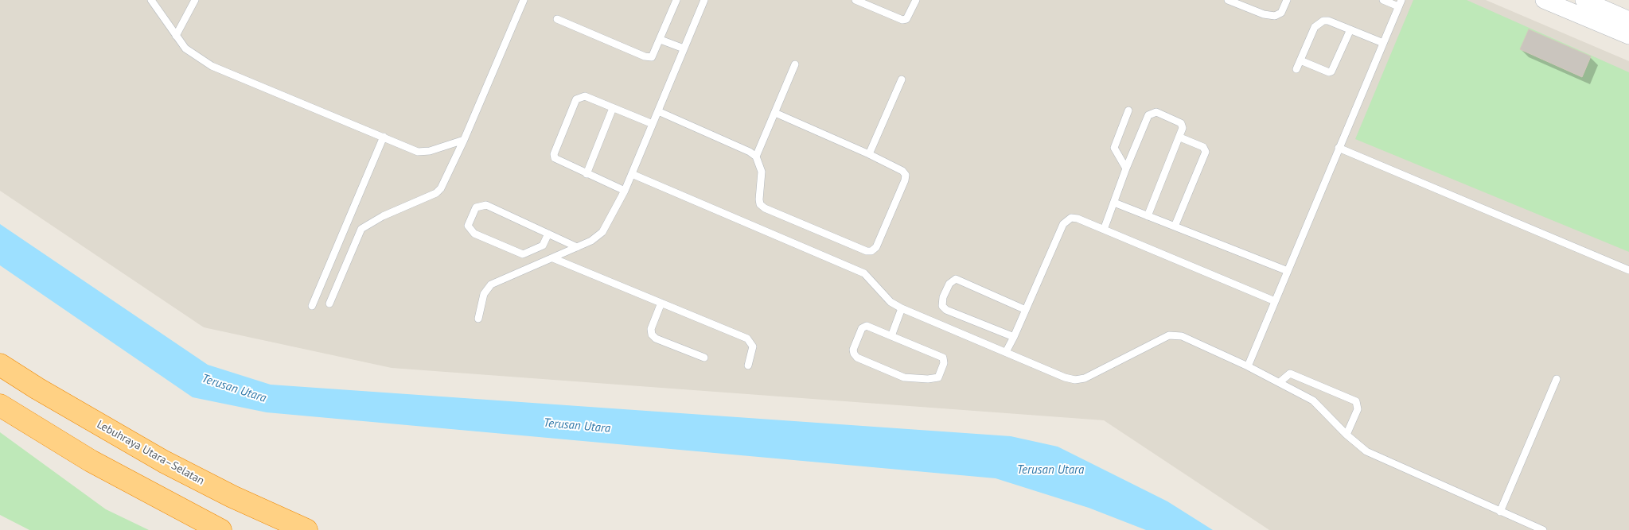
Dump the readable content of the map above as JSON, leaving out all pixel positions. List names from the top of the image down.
{
  "streets": {
    "highway": ["Lebuhraya Utara–Selatan"]
  },
  "water": ["Terusan Utara"]
}
